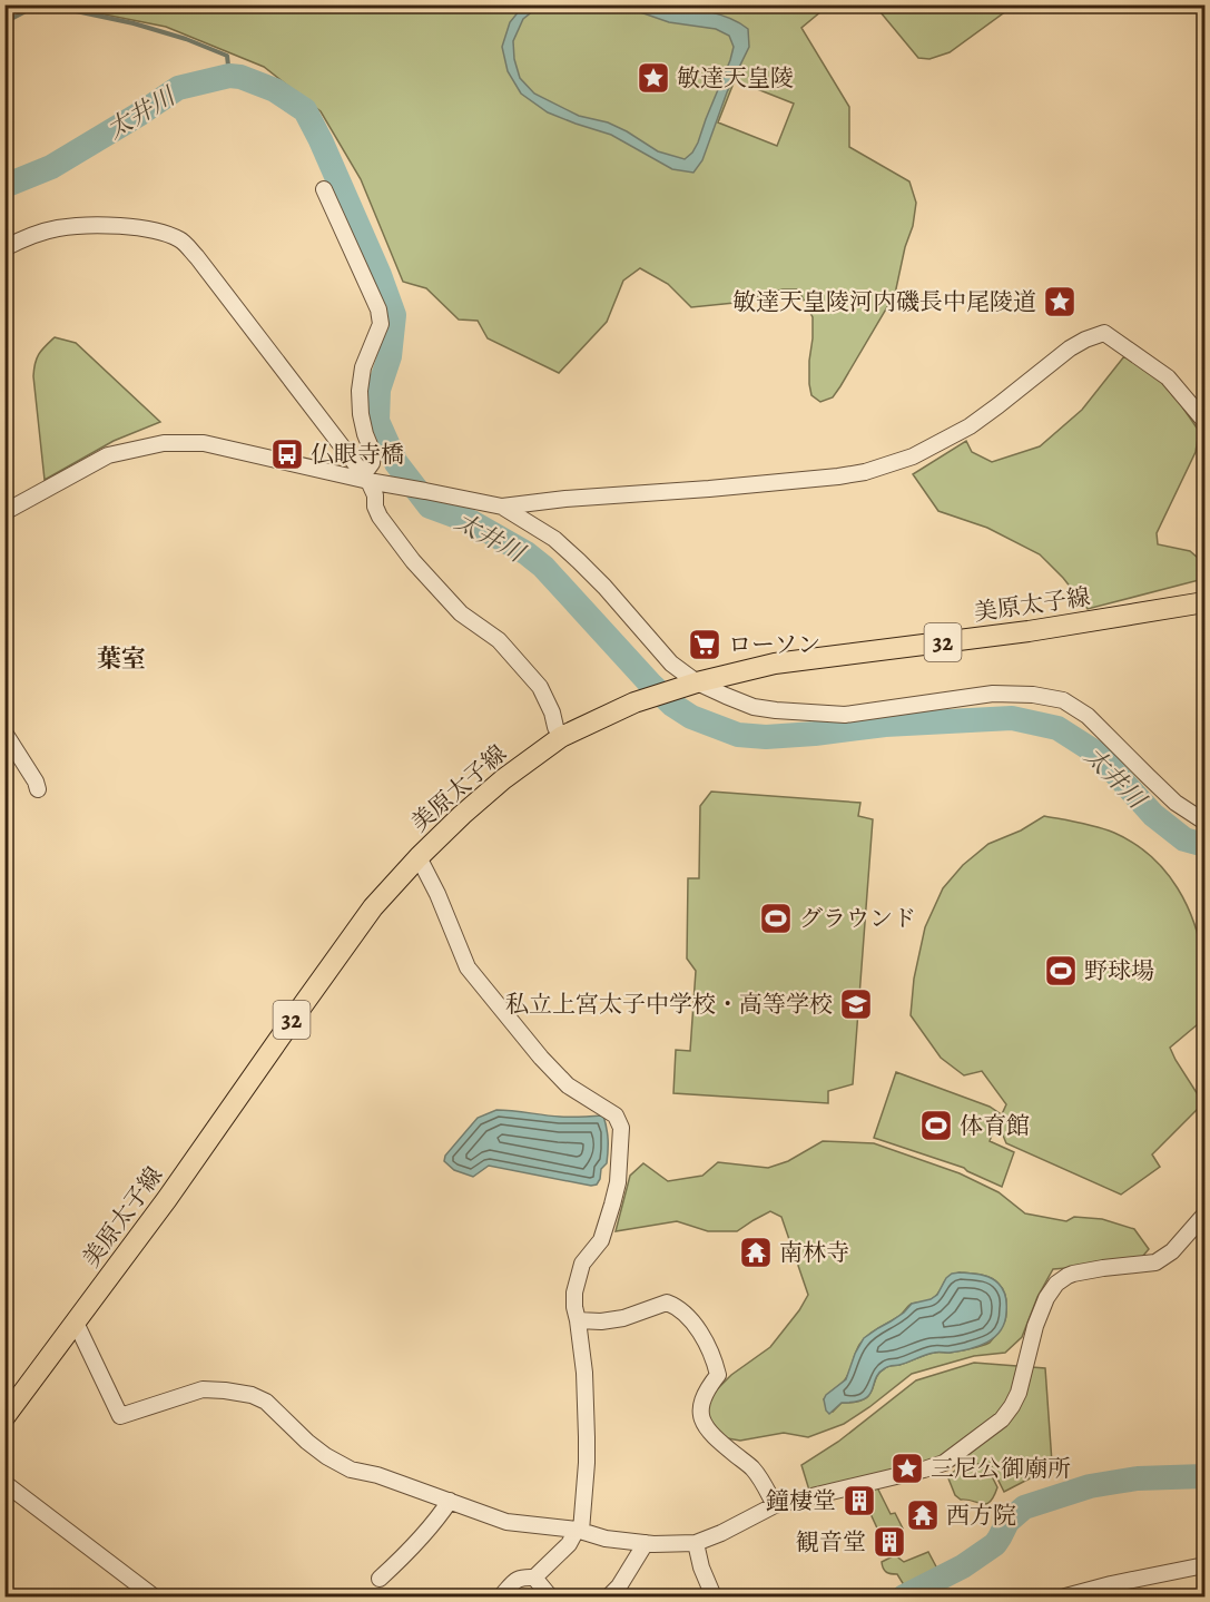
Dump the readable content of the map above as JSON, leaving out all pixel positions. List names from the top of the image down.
{
  "streets": {
    "main road": ["美原太子線", "32"]
  },
  "districts": ["葉室"],
  "water": ["太井川"],
  "places": {
    "place": ["敏達天皇陵", "敏達天皇陵河内磯長中尾陵道", "三尼公御廟所"],
    "bus stop": ["仏眼寺橋"],
    "supermarket": ["ローソン"],
    "sports": ["グラウンド", "野球場", "体育館"],
    "school or university": ["私立上宮太子中学校・高等学校"],
    "temple": ["南林寺", "西方院"],
    "building": ["鐘棲堂", "観音堂"]
  }
}
